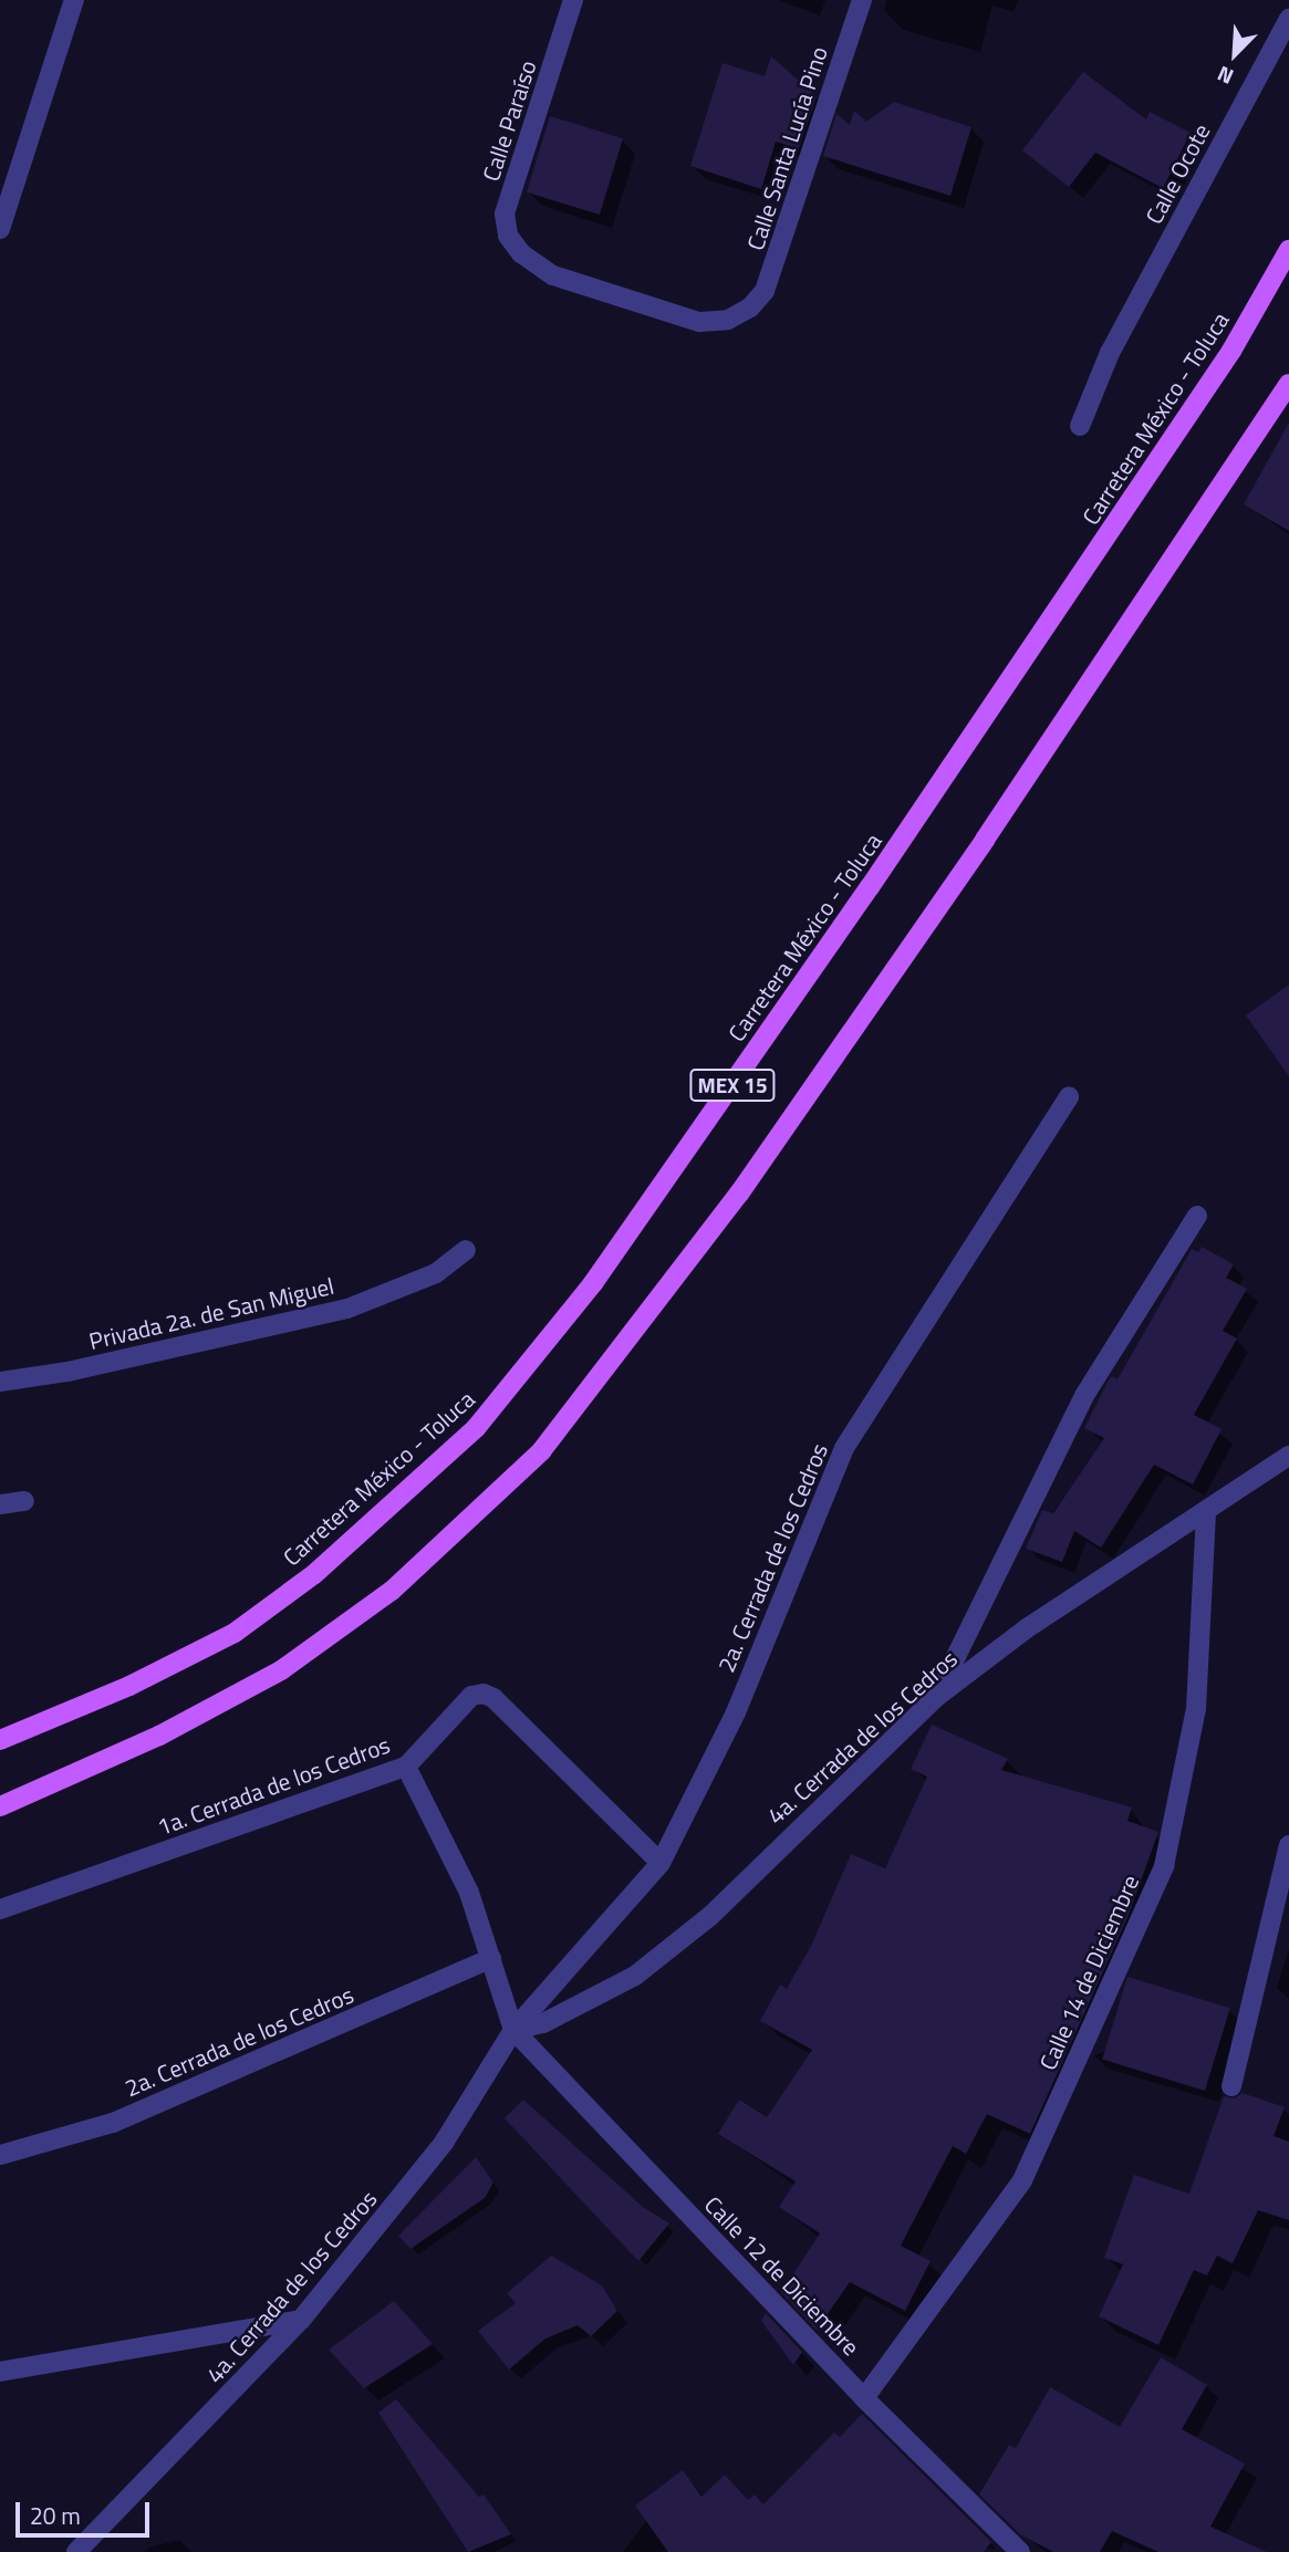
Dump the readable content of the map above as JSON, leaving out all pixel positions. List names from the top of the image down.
{
  "streets": {
    "main road": ["Carretera México - Toluca", "MEX 15"],
    "street": [
      "Calle Paraíso",
      "Calle Santa Lucía Pino",
      "Calle Ocote",
      "Privada 2a. de San Miguel",
      "2a. Cerrada de los Cedros",
      "4a. Cerrada de los Cedros",
      "1a. Cerrada de los Cedros",
      "Calle 14 de Diciembre",
      "Calle 12 de Diciembre"
    ]
  },
  "crossings": [
    ["Calle Paraíso", "Calle Santa Lucía Pino"],
    ["2a. Cerrada de los Cedros", "4a. Cerrada de los Cedros"],
    ["2a. Cerrada de los Cedros", "1a. Cerrada de los Cedros"],
    ["2a. Cerrada de los Cedros", "Calle 12 de Diciembre"],
    ["4a. Cerrada de los Cedros", "Calle 14 de Diciembre"],
    ["4a. Cerrada de los Cedros", "Calle 12 de Diciembre"],
    ["Calle 14 de Diciembre", "Calle 12 de Diciembre"]
  ],
  "scale_bar": "20 m",
  "north": "bottom left"
}
